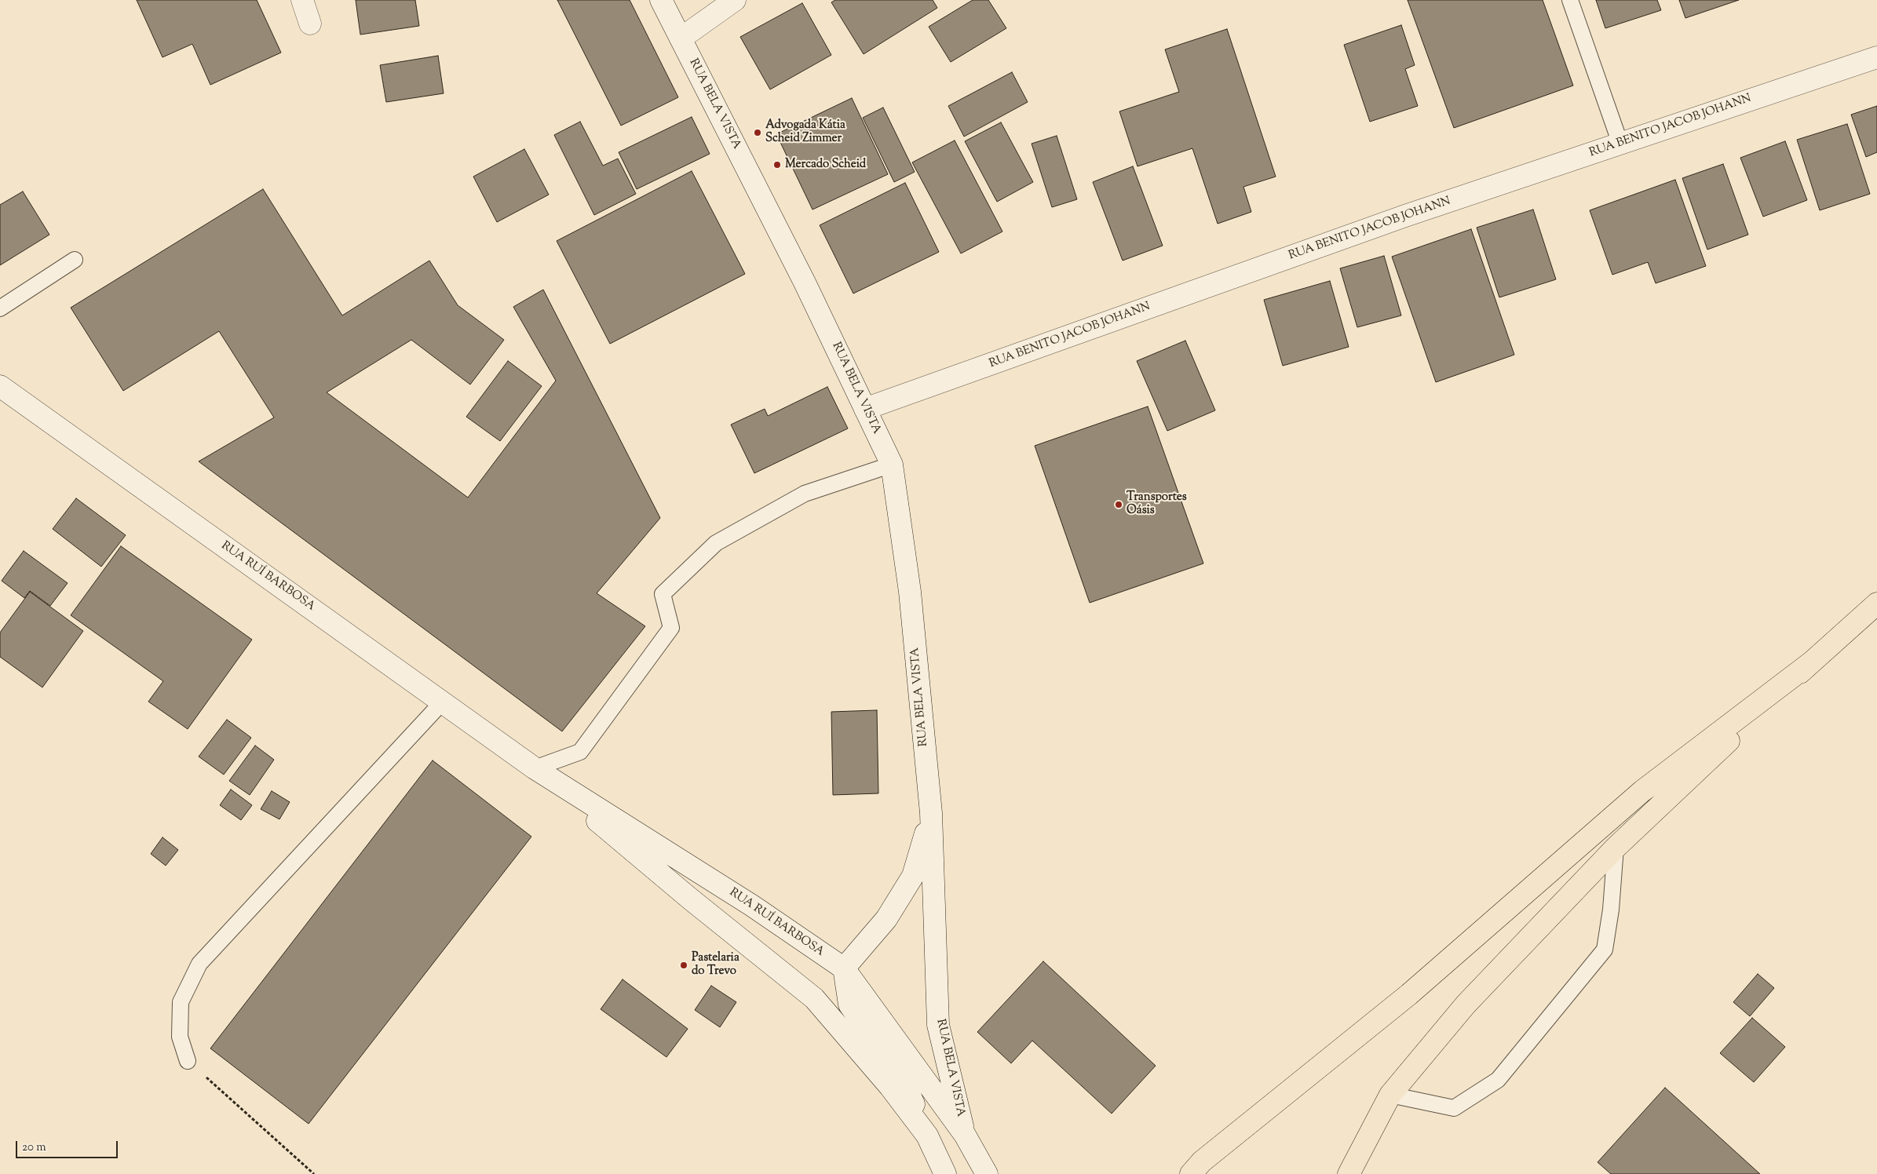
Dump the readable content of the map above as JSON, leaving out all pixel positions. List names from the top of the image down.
{
  "streets": {
    "main road": ["RUA BELA VISTA", "RUA BENITO JACOB JOHANN", "RUA RUÍ BARBOSA"]
  },
  "crossings": [
    ["RUA BELA VISTA", "RUA BENITO JACOB JOHANN"],
    ["RUA BELA VISTA", "RUA RUÍ BARBOSA"]
  ],
  "places": [
    "Advogada Kátia Scheid Zimmer",
    "Mercado Scheid",
    "Transportes Oásis",
    "Pastelaria do Trevo"
  ],
  "scale_bar": "20 m"
}
